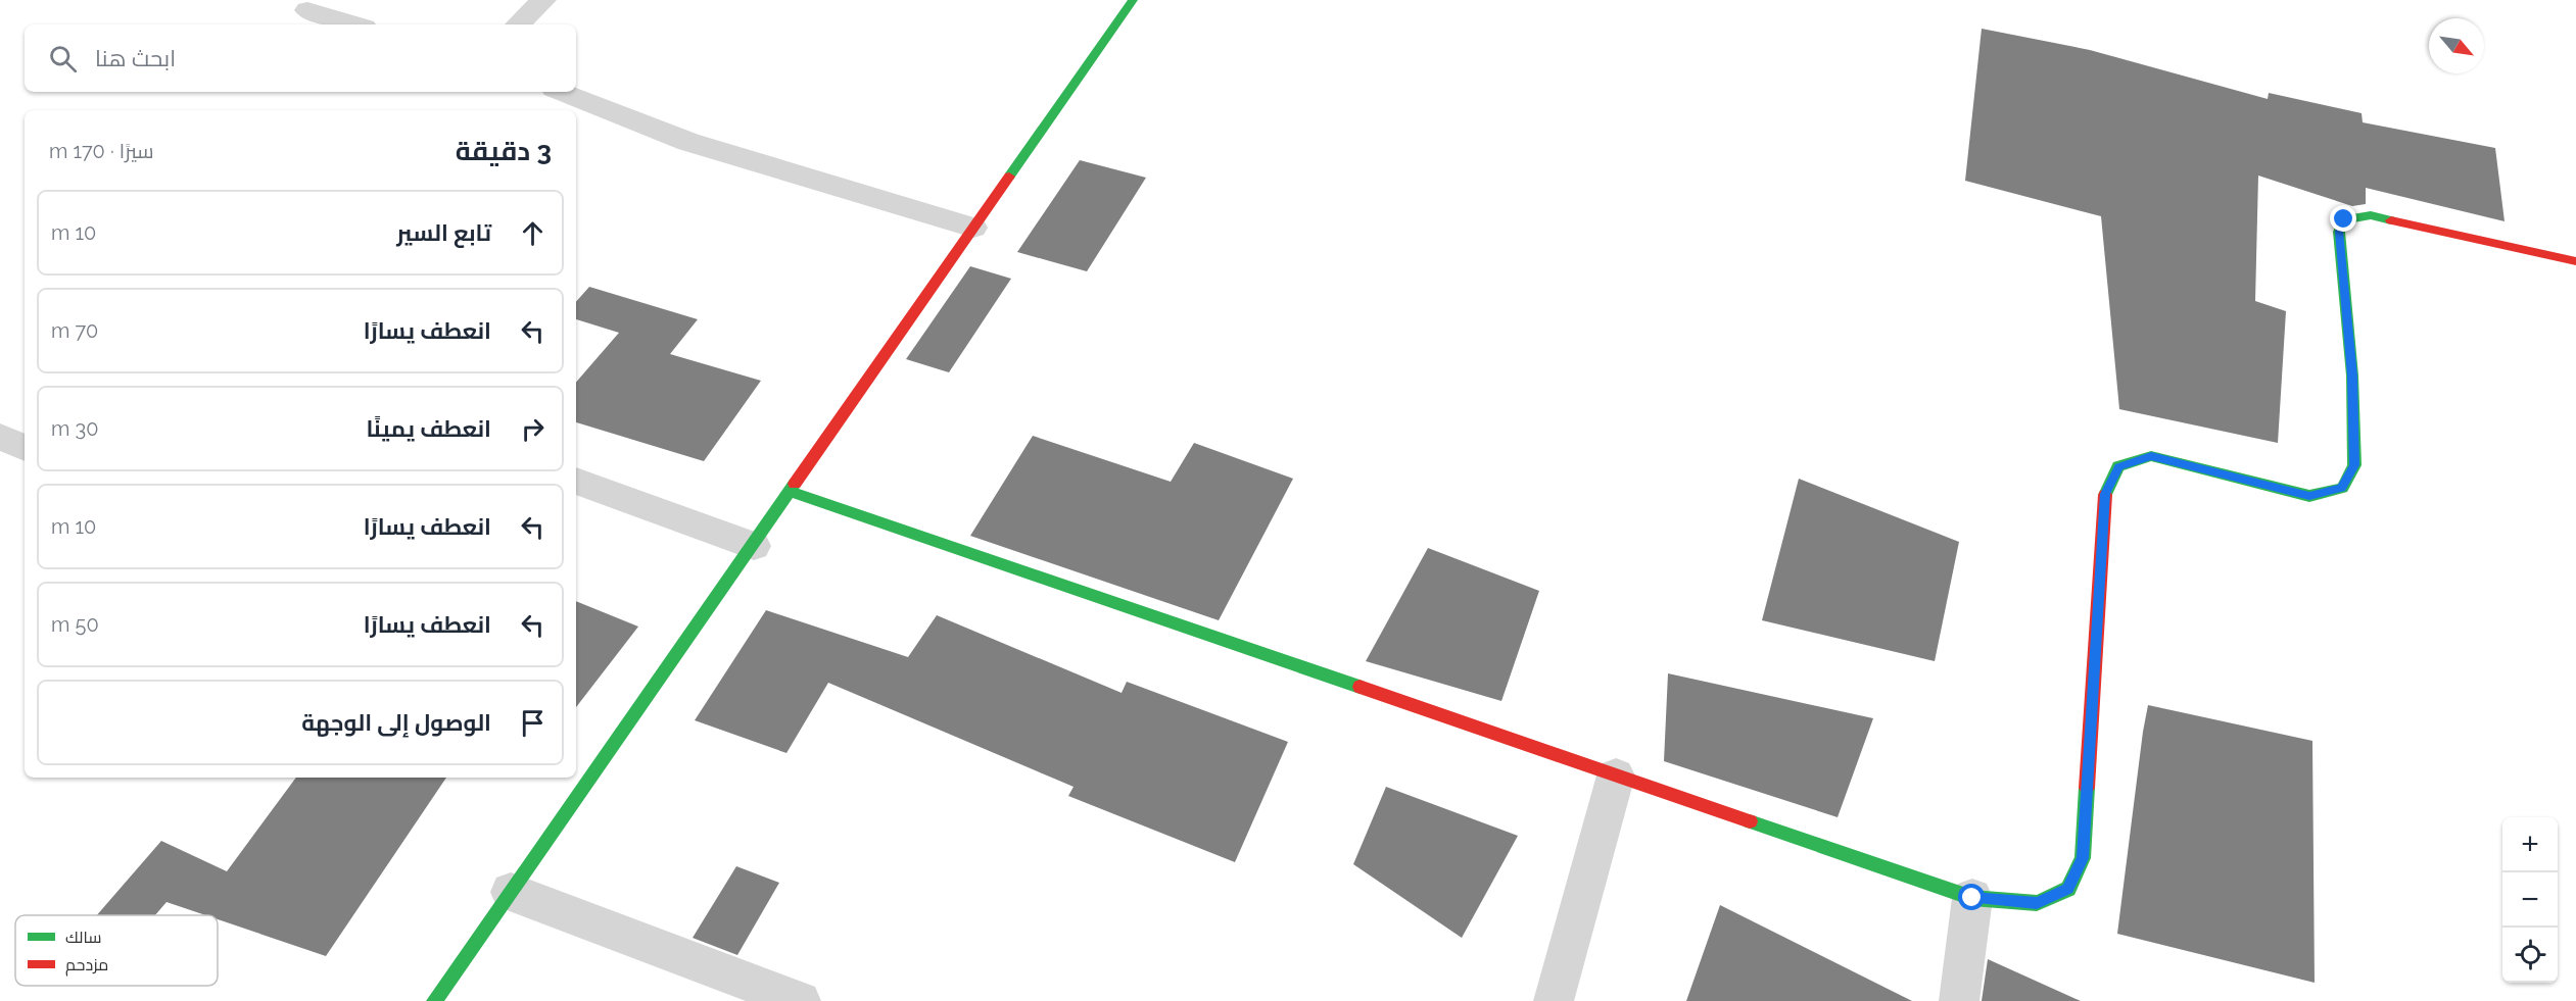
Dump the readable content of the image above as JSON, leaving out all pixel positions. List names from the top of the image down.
{
  "legend": ["سالك", "مزدحم"],
  "north": "bottom right",
  "page": {
    "search": "ابحث هنا",
    "heading": ["3 دقيقة", "سيرًا · 170 m"],
    "list": [
      ["تابع السير", "10 m"],
      ["انعطف يسارًا", "70 m"],
      ["انعطف يمينًا", "30 m"],
      ["انعطف يسارًا", "10 m"],
      ["انعطف يسارًا", "50 m"],
      "الوصول إلى الوجهة"
    ],
    "map_buttons": ["+", "−"]
  }
}
